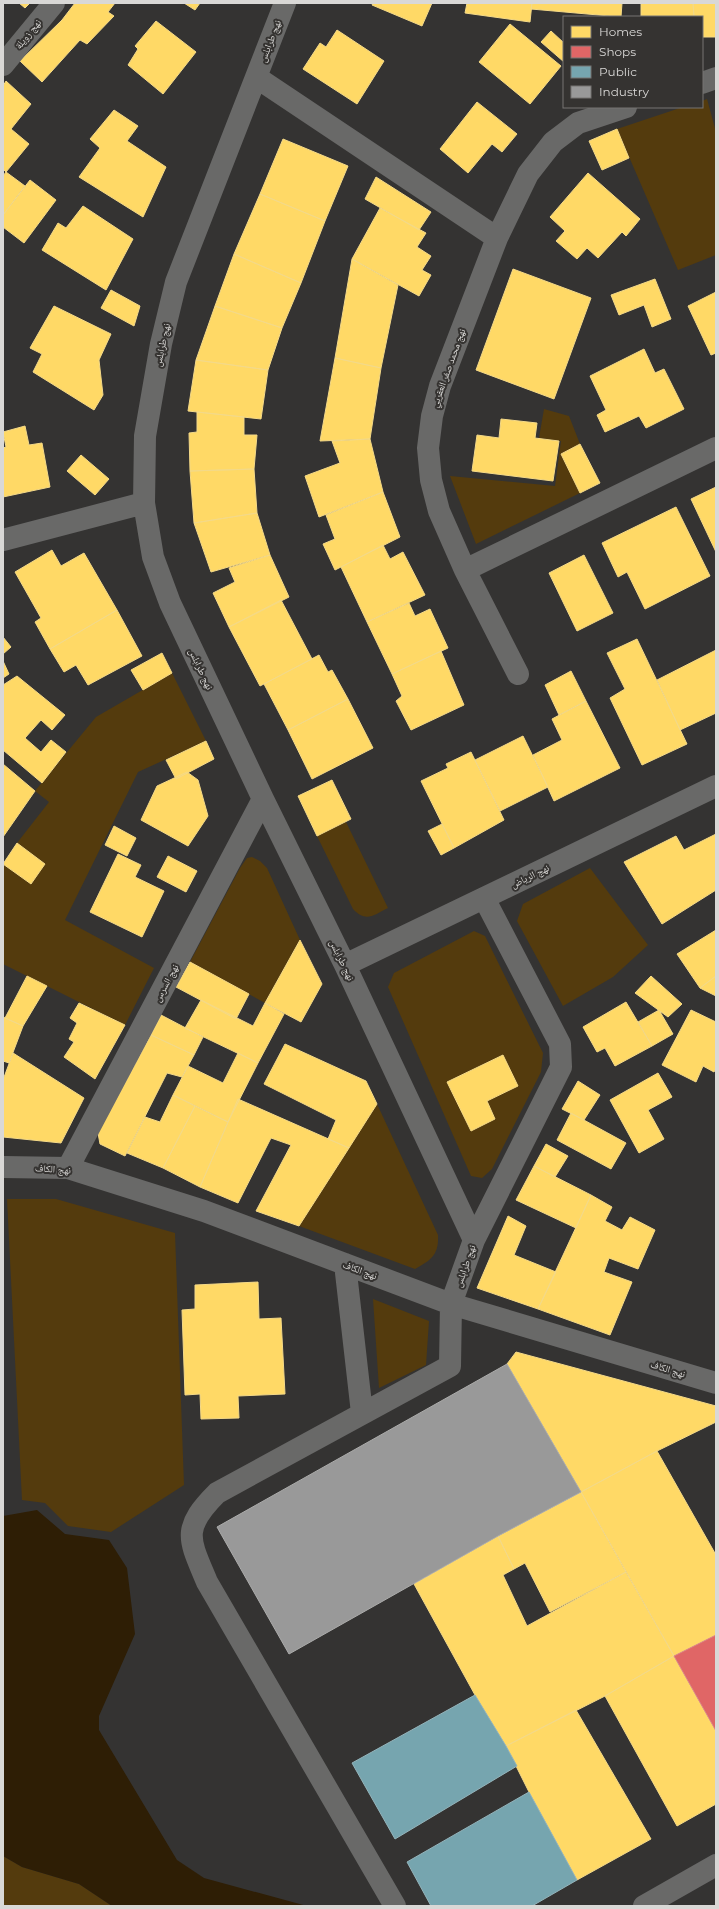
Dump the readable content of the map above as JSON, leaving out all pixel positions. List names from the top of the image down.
{
  "streets": {
    "street": [
      "نهج زويلة",
      "نهج طرابلس",
      "نهج محمد صفر العقربي",
      "نهج الرياض",
      "نهج السرس",
      "نهج الكاف"
    ]
  },
  "crossings": [
    ["نهج طرابلس", "نهج الرياض"],
    ["نهج طرابلس", "نهج السرس"],
    ["نهج طرابلس", "نهج الكاف"],
    ["نهج السرس", "نهج الكاف"]
  ],
  "legend": [
    "Homes",
    "Shops",
    "Public",
    "Industry"
  ]
}
